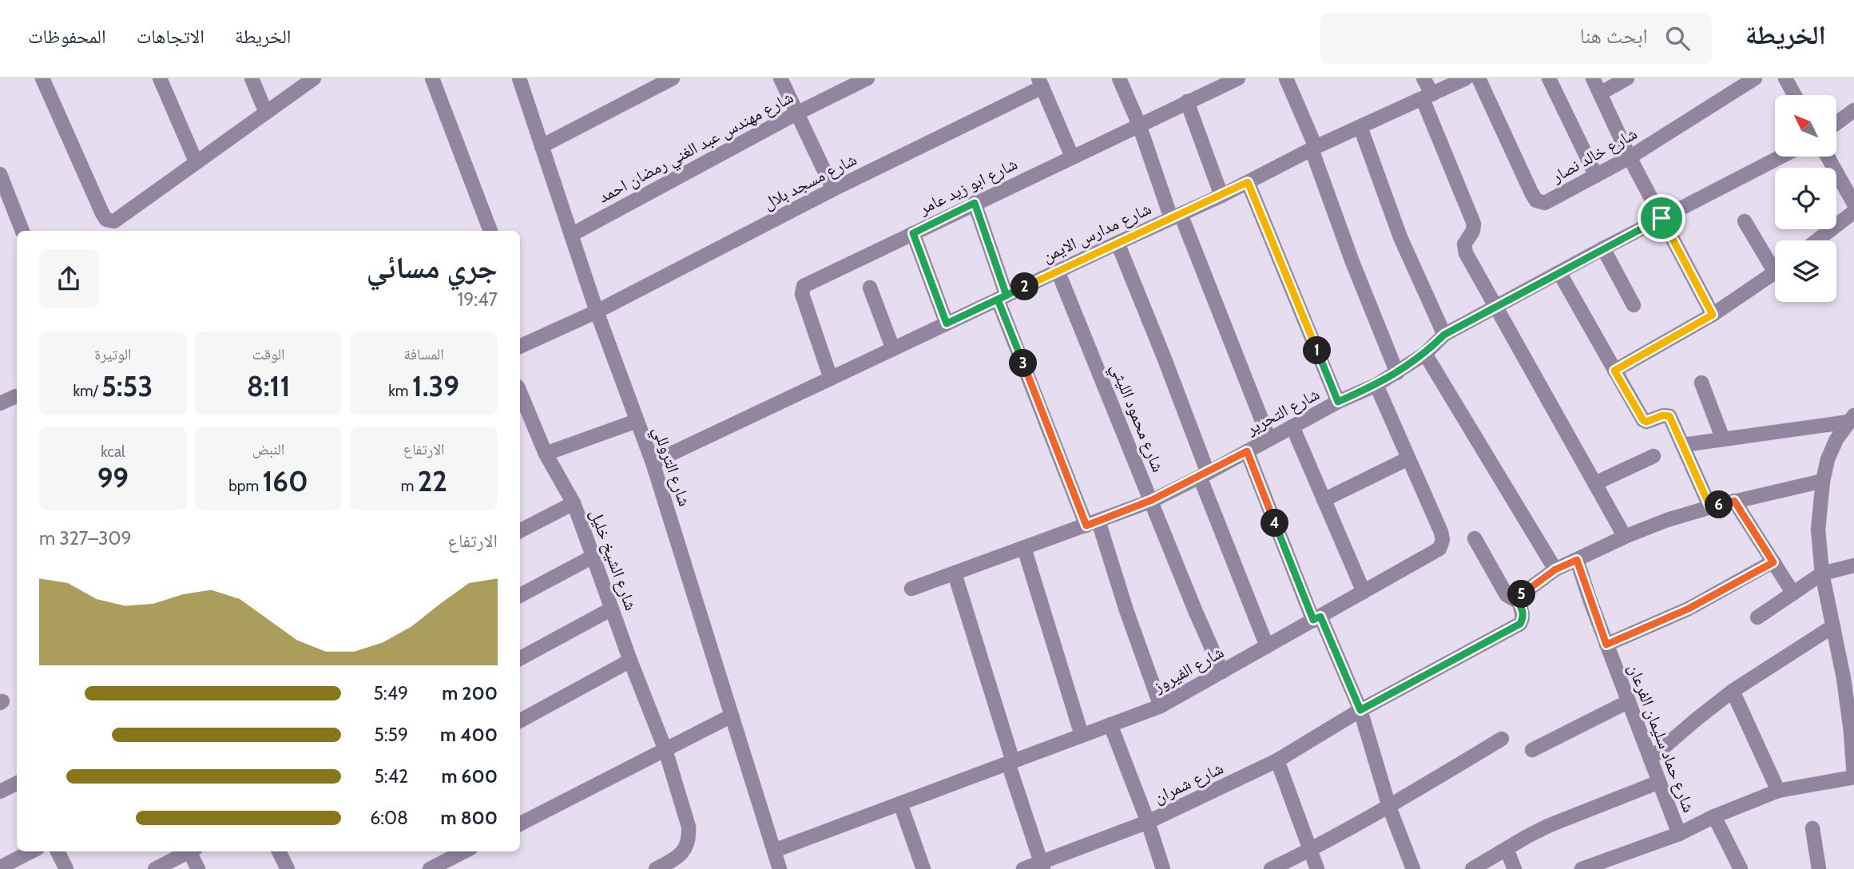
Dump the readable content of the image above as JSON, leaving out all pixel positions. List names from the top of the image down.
{
  "streets": {
    "street": [
      "شارع مهندس عبد الغني رمضان احمد",
      "شارع خالد نصار",
      "شارع مسجد بلال",
      "شارع ابو زيد عامر",
      "شارع مدارس الايمن",
      "شارع التحرير",
      "شارع محمود الليثي",
      "شارع التروللي",
      "شارع الشيخ خليل",
      "شارع الفيروز",
      "شارع حماد سليمان الفرعان",
      "شارع شمران"
    ]
  },
  "crossings": [
    ["شارع مهندس عبد الغني رمضان احمد", "شارع التروللي"],
    ["شارع مسجد بلال", "شارع التروللي"],
    ["شارع ابو زيد عامر", "شارع مدارس الايمن"],
    ["شارع مدارس الايمن", "شارع محمود الليثي"],
    ["شارع مدارس الايمن", "شارع التروللي"],
    ["شارع التحرير", "شارع محمود الليثي"],
    ["شارع التحرير", "شارع الفيروز"],
    ["شارع محمود الليثي", "شارع الفيروز"],
    ["شارع التروللي", "شارع الفيروز"]
  ],
  "north": "top left",
  "page": {
    "header": "الخريطة",
    "search": "ابحث هنا",
    "nav": ["الخريطة", "الاتجاهات", "المحفوظات"],
    "heading": ["جري مسائي", "19:47"],
    "pins": [
      "2",
      "1",
      "3",
      "6",
      "4",
      "5"
    ],
    "stats": [
      ["المسافة", "1.39 km"],
      ["الوقت", "8:11"],
      ["الوتيرة", "5:53 /km"],
      ["الارتفاع", "22 m"],
      ["النبض", "160 bpm"],
      ["kcal", "99"]
    ],
    "chart": ["الارتفاع", "309–327 m"],
    "list": [
      {
        "name": "200 m",
        "note": "5:49"
      },
      {
        "name": "400 m",
        "note": "5:59"
      },
      {
        "name": "600 m",
        "note": "5:42"
      },
      {
        "name": "800 m",
        "note": "6:08"
      }
    ]
  }
}
